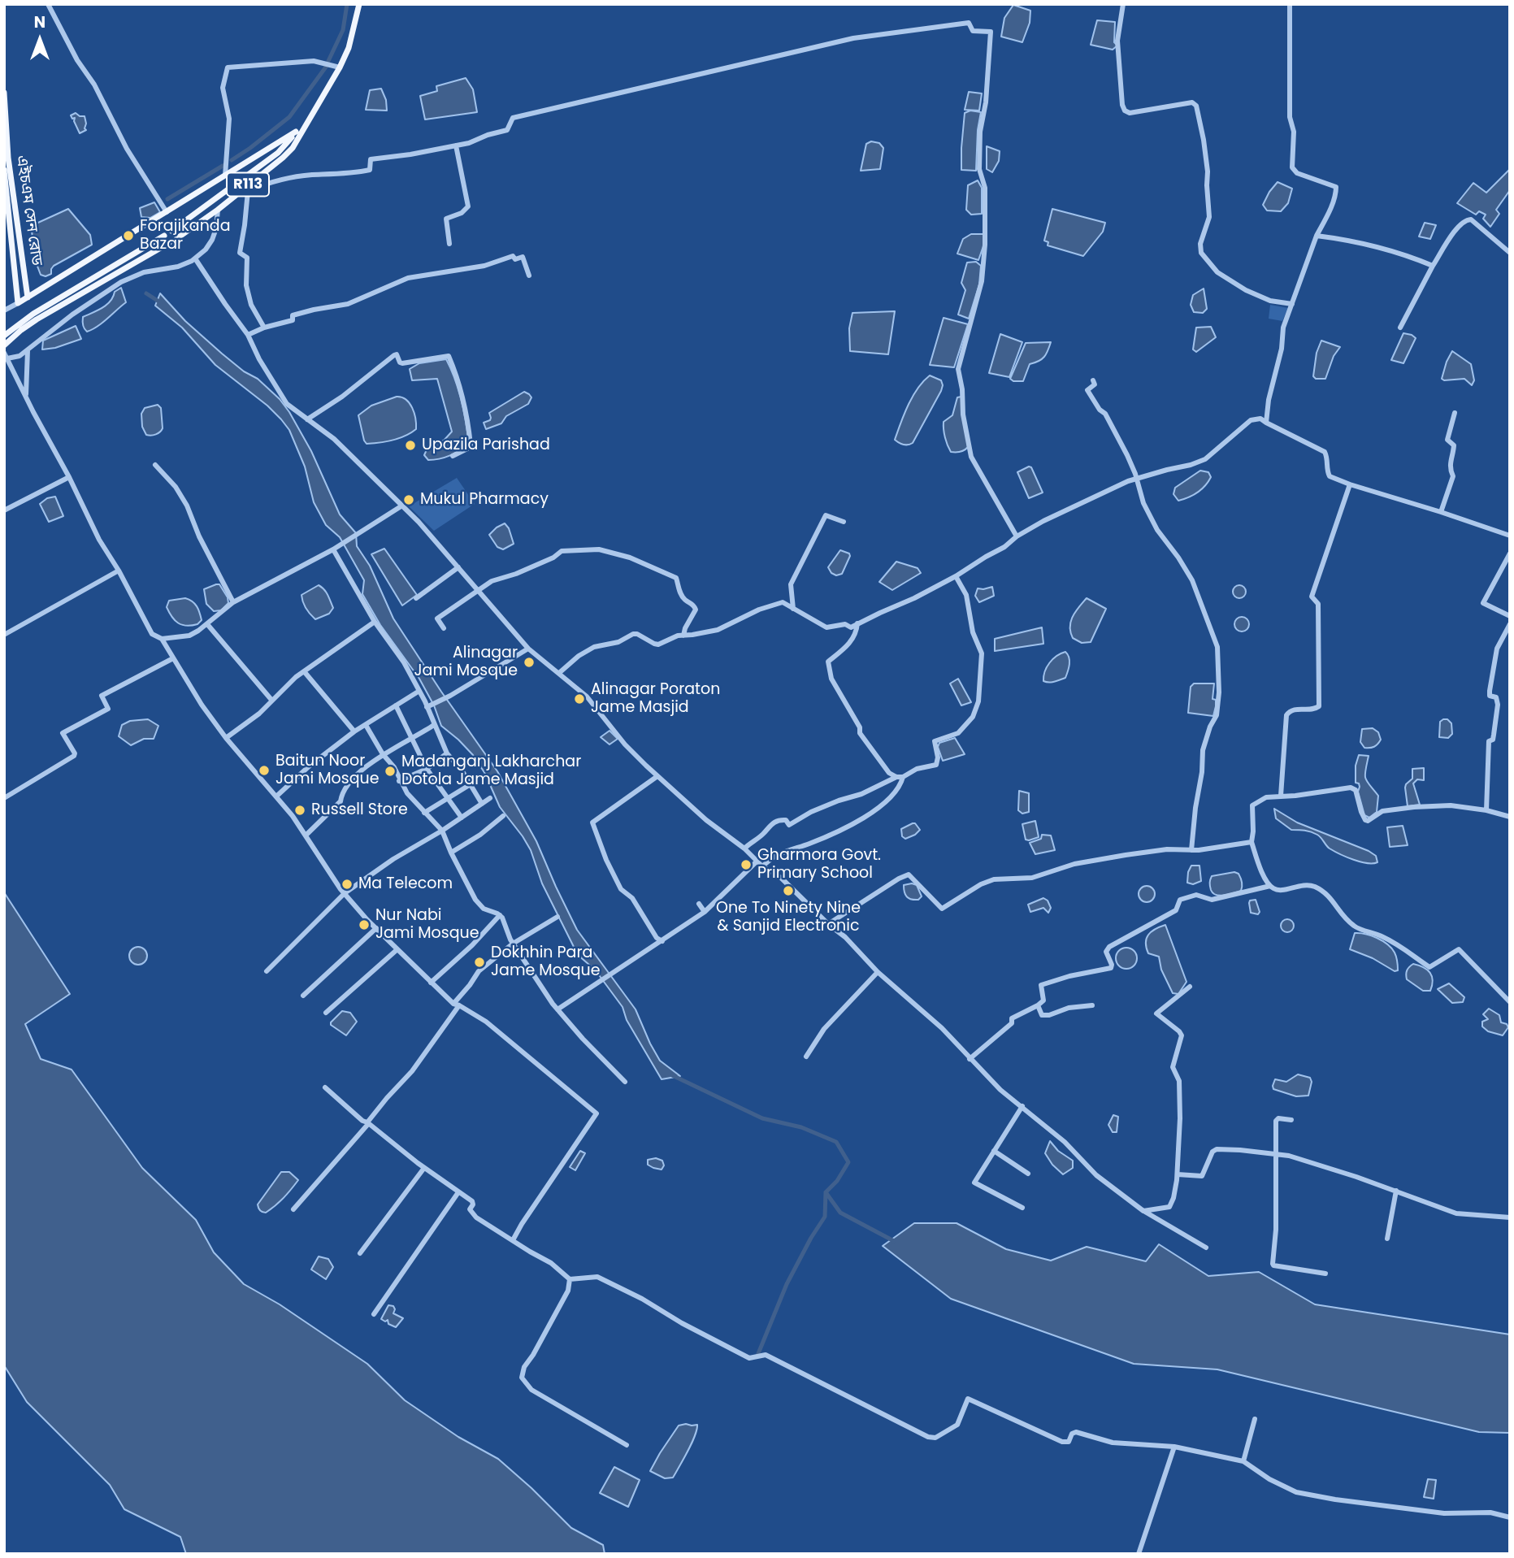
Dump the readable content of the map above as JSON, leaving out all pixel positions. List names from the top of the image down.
{
  "streets": {
    "main road": ["R113", "এইচএম সেন রোড"]
  },
  "places": [
    "Forajikanda Bazar",
    "Upazila Parishad",
    "Mukul Pharmacy",
    "Alinagar Jami Mosque",
    "Alinagar Poraton Jame Masjid",
    "Baitun Noor Jami Mosque",
    "Madanganj Lakharchar Dotola Jame Masjid",
    "Russell Store",
    "Gharmora Govt. Primary School",
    "Ma Telecom",
    "One To Ninety Nine & Sanjid Electronic",
    "Nur Nabi Jami Mosque",
    "Dokhhin Para Jame Mosque"
  ],
  "north": "top"
}
